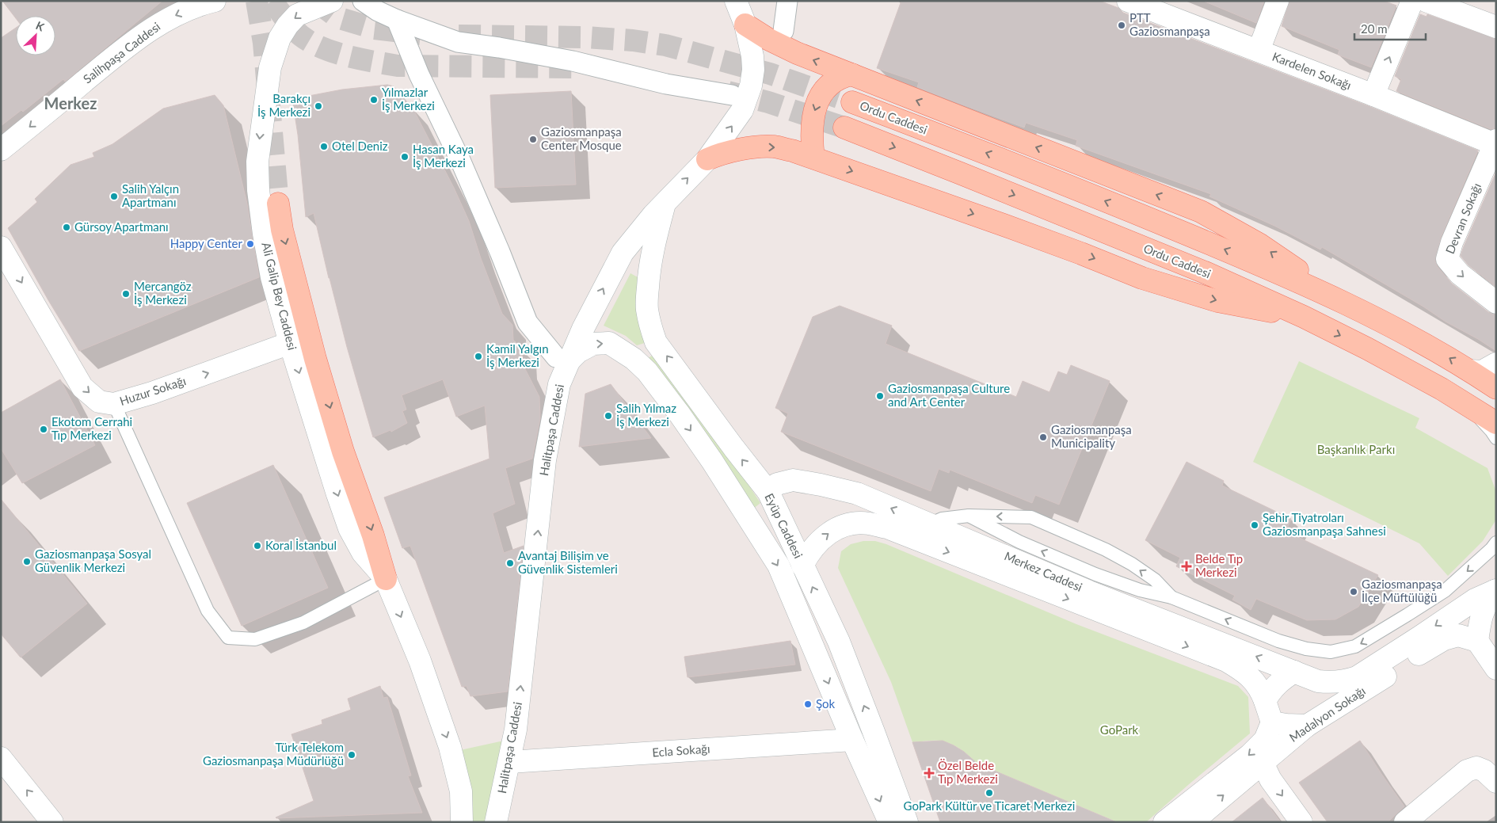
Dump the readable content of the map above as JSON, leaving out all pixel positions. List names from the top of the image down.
{
  "streets": {
    "main road": ["Ordu Caddesi"],
    "street": [
      "Salihpaşa Caddesi",
      "Kardelen Sokağı",
      "Devran Sokağı",
      "Ali Galip Bey Caddesi",
      "Huzur Sokağı",
      "Halitpaşa Caddesi",
      "Eyüp Caddesi",
      "Merkez Caddesi",
      "Madalyon Sokağı",
      "Ecla Sokağı"
    ]
  },
  "crossings": [
    ["Kardelen Sokağı", "Devran Sokağı"],
    ["Ali Galip Bey Caddesi", "Huzur Sokağı"],
    ["Halitpaşa Caddesi", "Eyüp Caddesi"],
    ["Halitpaşa Caddesi", "Ecla Sokağı"],
    ["Eyüp Caddesi", "Merkez Caddesi"],
    ["Eyüp Caddesi", "Ecla Sokağı"],
    ["Merkez Caddesi", "Madalyon Sokağı"]
  ],
  "one_way": [
    "Salihpaşa Caddesi",
    "Devran Sokağı",
    "Ali Galip Bey Caddesi",
    "Halitpaşa Caddesi"
  ],
  "districts": ["Merkez"],
  "parks": ["Başkanlık Parkı", "GoPark"],
  "places": {
    "other": [
      "PTT Gaziosmanpaşa",
      "Yılmazlar İş Merkezi",
      "Barakçı İş Merkezi",
      "Gaziosmanpaşa Center Mosque",
      "Otel Deniz",
      "Hasan Kaya İş Merkezi",
      "Salih Yalçın Apartmanı",
      "Gürsoy Apartmanı",
      "Happy Center",
      "Mercangöz İş Merkezi",
      "Kamil Yalgın İş Merkezi",
      "Gaziosmanpaşa Culture and Art Center",
      "Salih Yılmaz İş Merkezi",
      "Ekotom Cerrahi Tıp Merkezi",
      "Gaziosmanpaşa Municipality",
      "Şehir Tiyatroları Gaziosmanpaşa Sahnesi",
      "Koral İstanbul",
      "Gaziosmanpaşa Sosyal Güvenlik Merkezi",
      "Avantaj Bilişim ve Güvenlik Sistemleri",
      "Gaziosmanpaşa İlçe Müftülüğü",
      "Şok",
      "Türk Telekom Gaziosmanpaşa Müdürlüğü",
      "GoPark Kültür ve Ticaret Merkezi"
    ],
    "health": ["Belde Tıp Merkezi", "Özel Belde Tıp Merkezi"]
  },
  "scale_bar": "20 m",
  "north": "top right"
}
